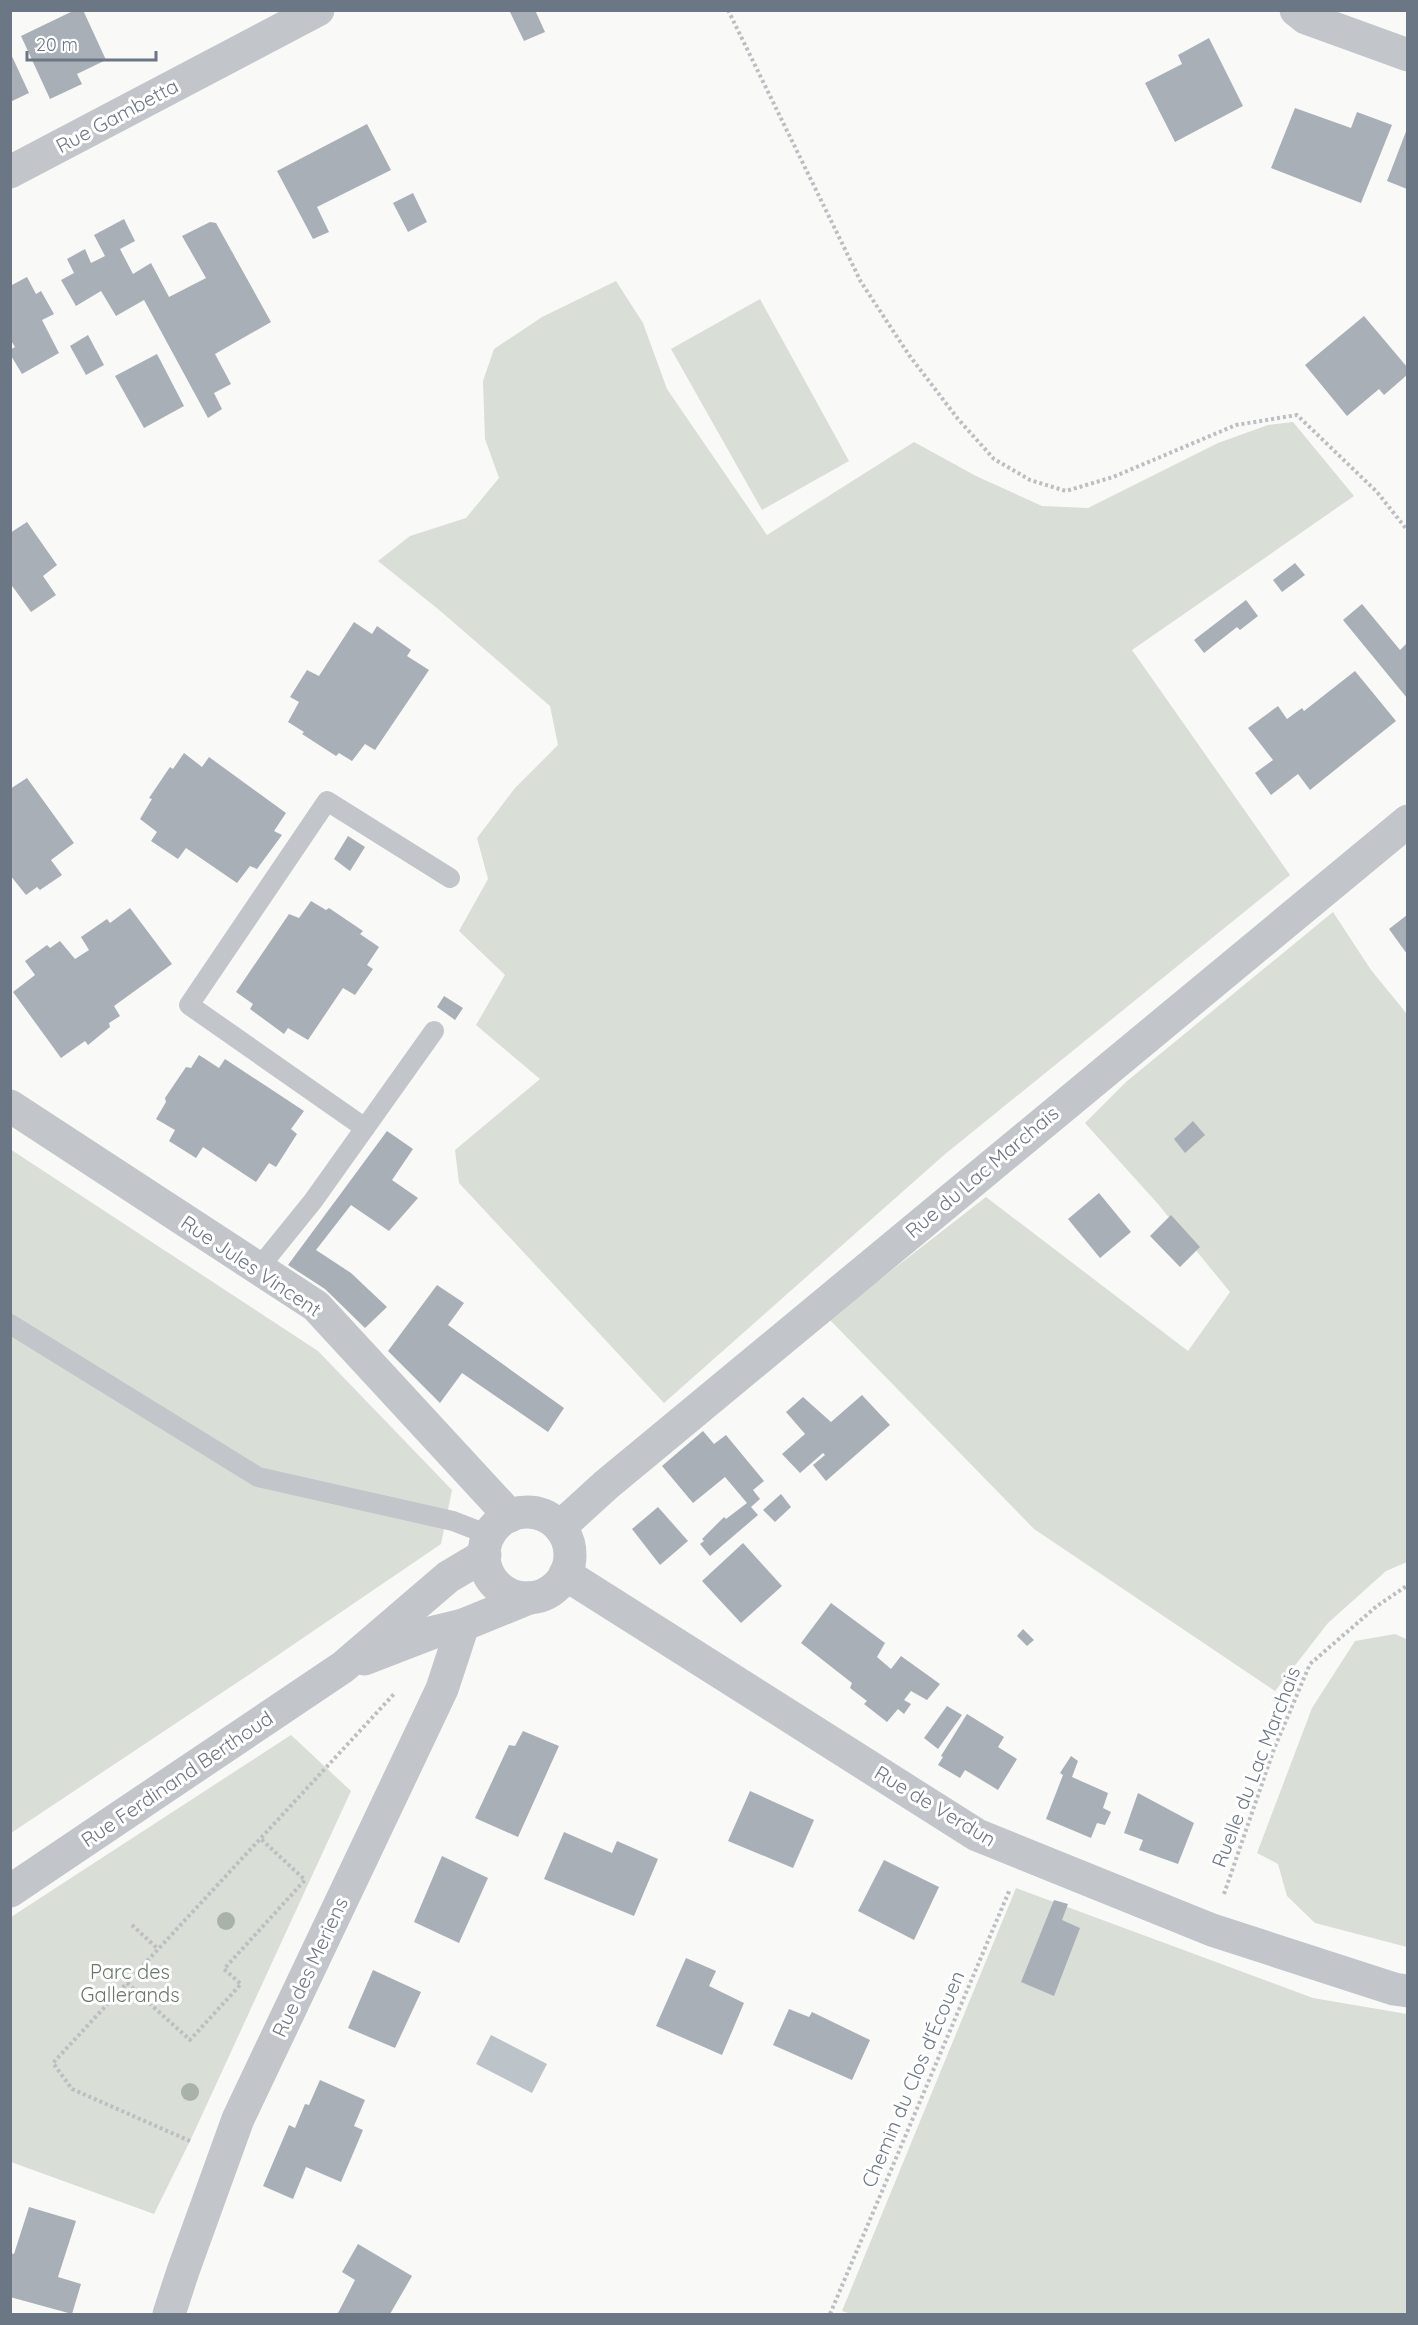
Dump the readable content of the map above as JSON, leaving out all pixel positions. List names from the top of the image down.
{
  "streets": {
    "street": [
      "Rue Gambetta",
      "Rue du Lac Marchais",
      "Rue Jules Vincent",
      "Rue Ferdinand Berthoud",
      "Rue de Verdun",
      "Rue des Meriens"
    ],
    "path": ["Ruelle du Lac Marchais", "Chemin du Clos d'Écouen"]
  },
  "crossings": [
    ["Rue du Lac Marchais", "Rue Jules Vincent"],
    ["Rue du Lac Marchais", "Rue Ferdinand Berthoud"],
    ["Rue du Lac Marchais", "Rue de Verdun"],
    ["Rue Jules Vincent", "Rue Ferdinand Berthoud"],
    ["Rue Jules Vincent", "Rue de Verdun"],
    ["Ruelle du Lac Marchais", "Rue de Verdun"],
    ["Rue Ferdinand Berthoud", "Rue de Verdun"],
    ["Rue Ferdinand Berthoud", "Rue des Meriens"],
    ["Rue de Verdun", "Chemin du Clos d'Écouen"]
  ],
  "parks": ["Parc des Gallerands"],
  "scale_bar": "20 m"
}
